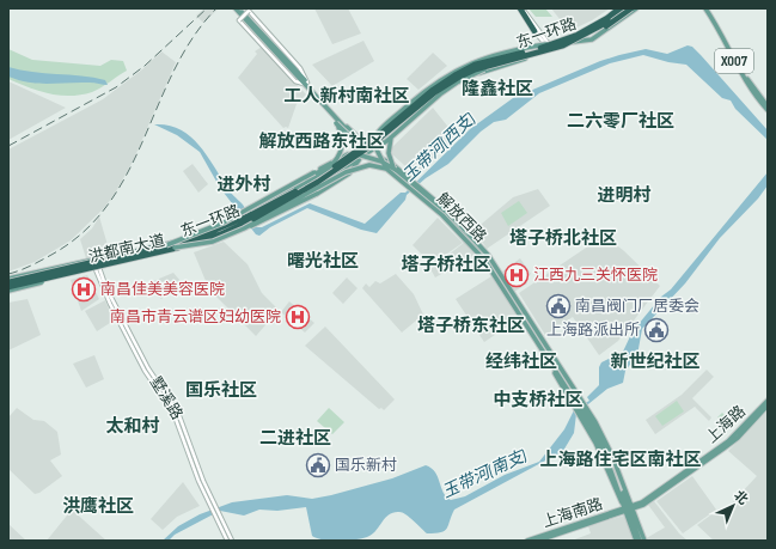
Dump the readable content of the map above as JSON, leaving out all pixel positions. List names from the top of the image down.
{
  "streets": {
    "highway": ["东一环路"],
    "main road": [
      "X007",
      "解放西路",
      "洪都南大道",
      "上海路",
      "上海南路"
    ],
    "street": ["墅溪路"]
  },
  "crossings": [
    ["东一环路", "洪都南大道"],
    ["洪都南大道", "墅溪路"],
    ["上海路", "上海南路"]
  ],
  "districts": [
    "隆鑫社区",
    "工人新村南社区",
    "二六零厂社区",
    "解放西路东社区",
    "进外村",
    "进明村",
    "塔子桥北社区",
    "曙光社区",
    "塔子桥社区",
    "塔子桥东社区",
    "经纬社区",
    "新世纪社区",
    "国乐社区",
    "中支桥社区",
    "太和村",
    "二进社区",
    "上海路住宅区南社区",
    "洪鹰社区"
  ],
  "water": ["玉带河(西支)", "玉带河(南支)"],
  "places": {
    "hospital": ["江西九三关怀医院", "南昌佳美美容医院", "南昌市青云谱区妇幼医院"],
    "public building": ["南昌阀门厂居委会", "上海路派出所", "国乐新村"]
  },
  "north": "top right"
}
